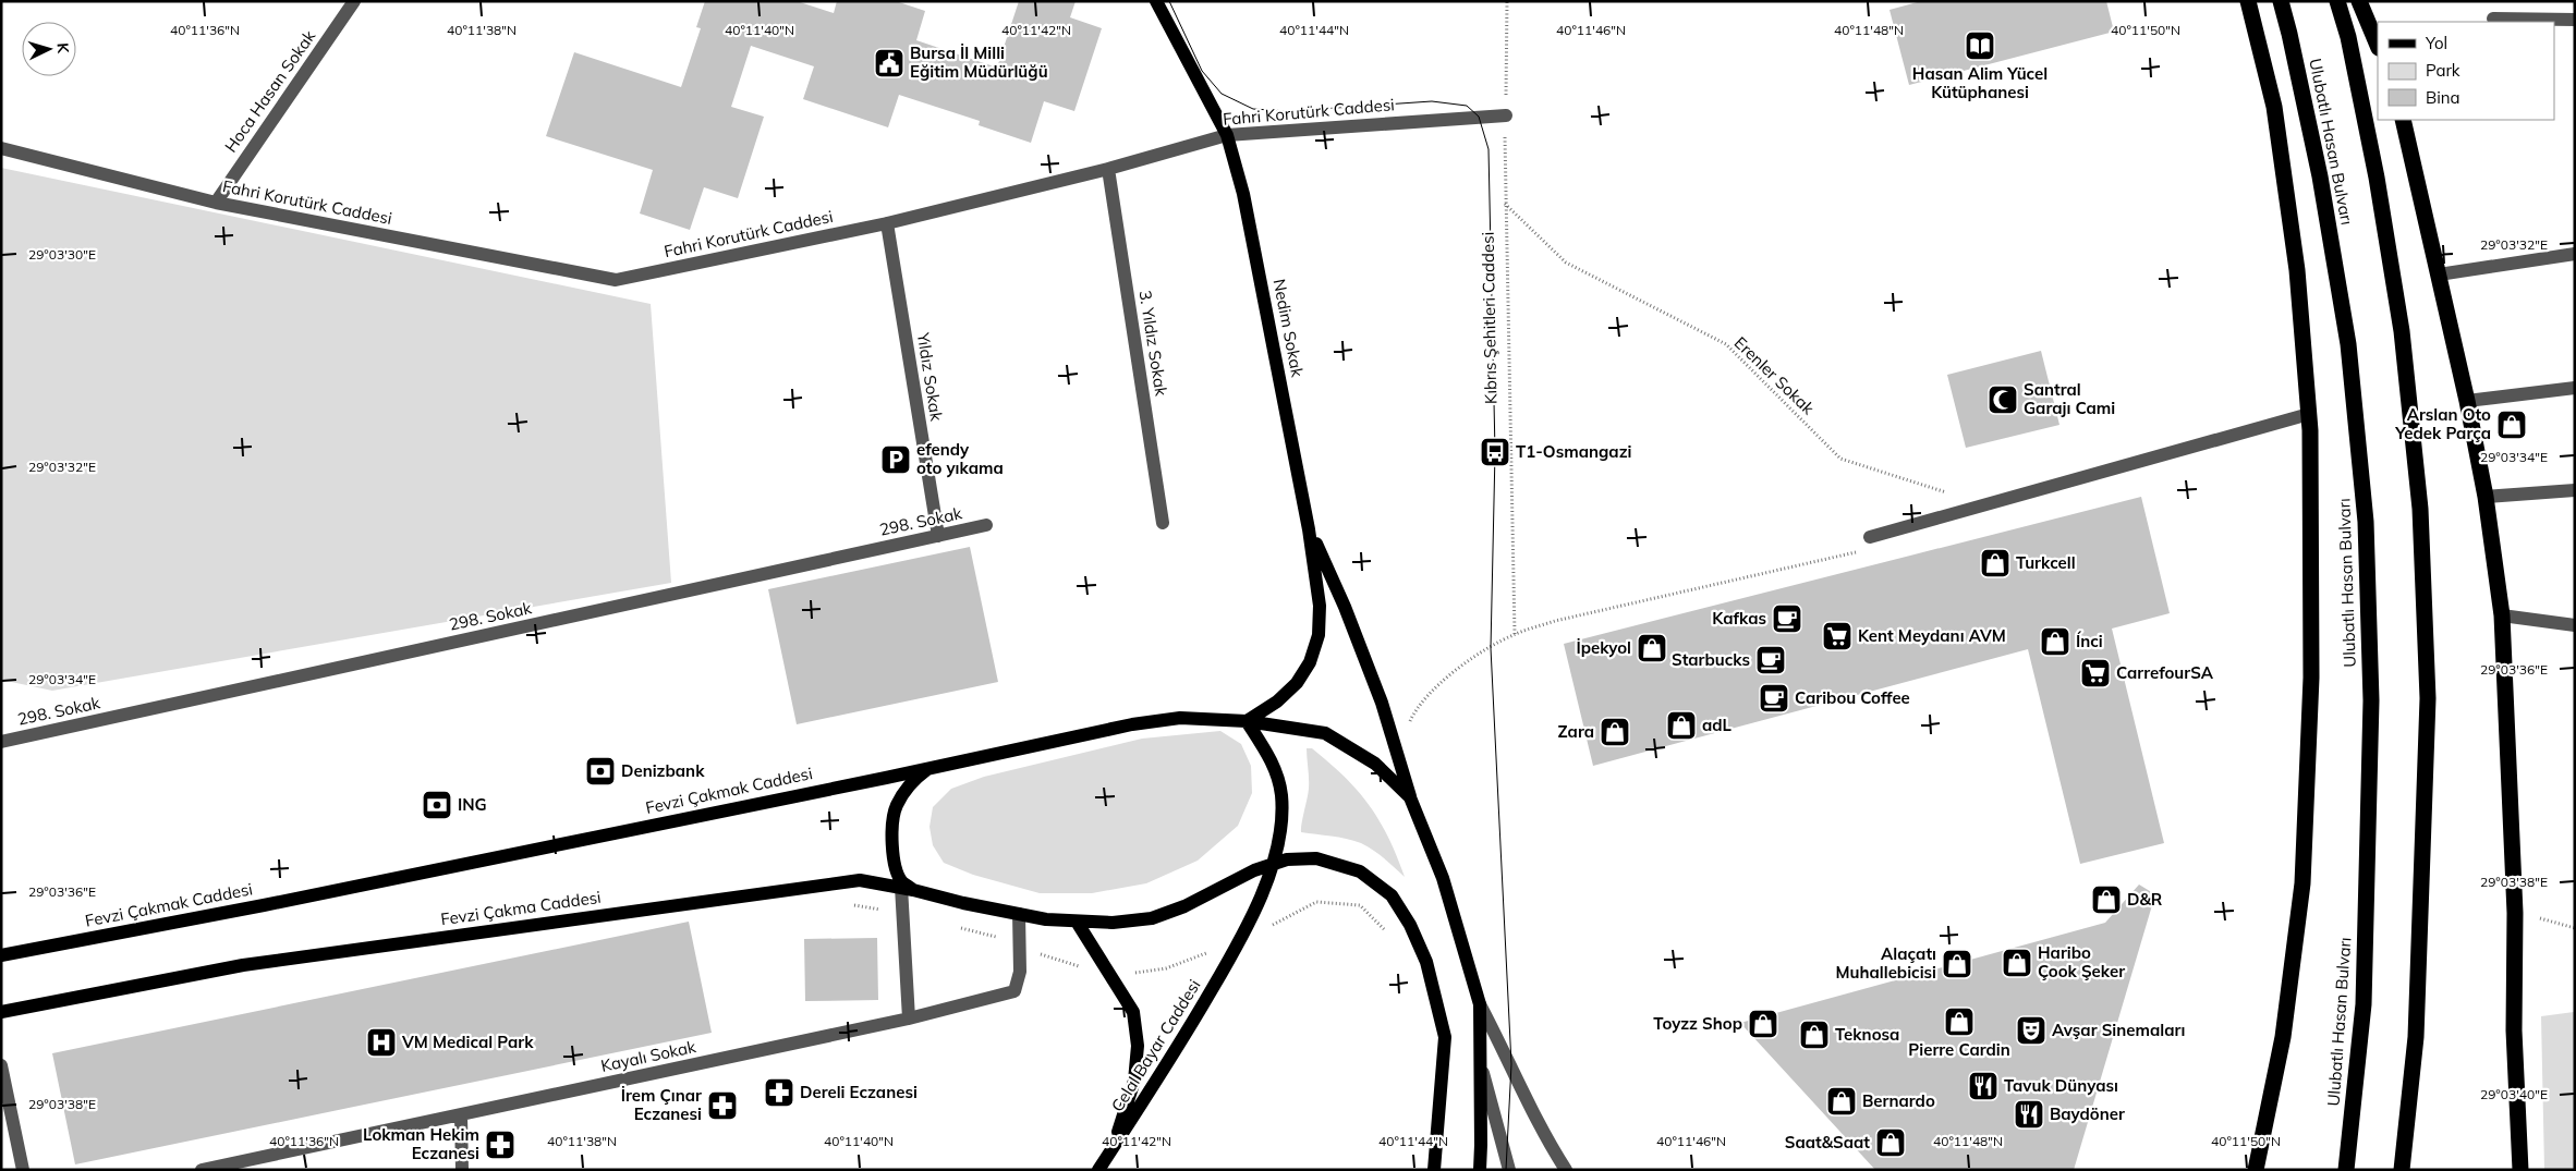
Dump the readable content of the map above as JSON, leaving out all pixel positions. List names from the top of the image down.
{
  "streets": {
    "highway": ["Ulubatlı Hasan Bulvarı"],
    "main road": [
      "Nedim Sokak",
      "Fevzi Çakmak Caddesi",
      "Fevzi Çakma Caddesi",
      "Celal Bayar Caddesi"
    ],
    "street": [
      "Hoca Hasan Sokak",
      "Fahri Korutürk Caddesi",
      "3. Yıldız Sokak",
      "Yıldız Sokak",
      "298. Sokak",
      "Kayalı Sokak"
    ],
    "path": ["Kıbrıs Şehitleri Caddesi", "Erenler Sokak"]
  },
  "crossings": [
    ["Hoca Hasan Sokak", "Fahri Korutürk Caddesi"],
    ["Fahri Korutürk Caddesi", "Kıbrıs Şehitleri Caddesi"],
    ["Fahri Korutürk Caddesi", "Nedim Sokak"],
    ["Fahri Korutürk Caddesi", "3. Yıldız Sokak"],
    ["Fahri Korutürk Caddesi", "Yıldız Sokak"],
    ["Kıbrıs Şehitleri Caddesi", "Erenler Sokak"],
    ["Yıldız Sokak", "298. Sokak"],
    ["Fevzi Çakmak Caddesi", "Celal Bayar Caddesi"]
  ],
  "places": {
    "library": ["Hasan Alim Yücel Kütüphanesi"],
    "public building": ["Bursa İl Milli Eğitim Müdürlüğü"],
    "mosque": ["Santral Garajı Cami"],
    "shop": [
      "Arslan Oto Yedek Parça",
      "Turkcell",
      "Ínci",
      "İpekyol",
      "adL",
      "Zara",
      "D&R",
      "Haribo Çook Şeker",
      "Alaçatı Muhallebicisi",
      "Pierre Cardin",
      "Toyzz Shop",
      "Teknosa",
      "Bernardo",
      "Saat&Saat"
    ],
    "bus stop": ["T1-Osmangazi"],
    "parking": ["efendy oto yıkama"],
    "cafe": ["Kafkas", "Starbucks", "Caribou Coffee"],
    "supermarket": ["Kent Meydanı AVM", "CarrefourSA"],
    "bank": ["Denizbank", "ING"],
    "theatre": ["Avşar Sinemaları"],
    "hospital": ["VM Medical Park"],
    "restaurant": ["Tavuk Dünyası", "Baydöner"],
    "pharmacy": ["Dereli Eczanesi", "İrem Çınar Eczanesi", "Lokman Hekim Eczanesi"]
  },
  "legend": ["Yol", "Park", "Bina"],
  "north": "right",
  "coordinates": [
    "40°11'36\"N",
    "40°11'38\"N",
    "40°11'40\"N",
    "40°11'42\"N",
    "40°11'44\"N",
    "40°11'46\"N",
    "40°11'48\"N",
    "40°11'50\"N",
    "29°03'32\"E",
    "29°03'30\"E",
    "29°03'34\"E",
    "29°03'36\"E",
    "29°03'38\"E",
    "29°03'40\"E"
  ]
}
